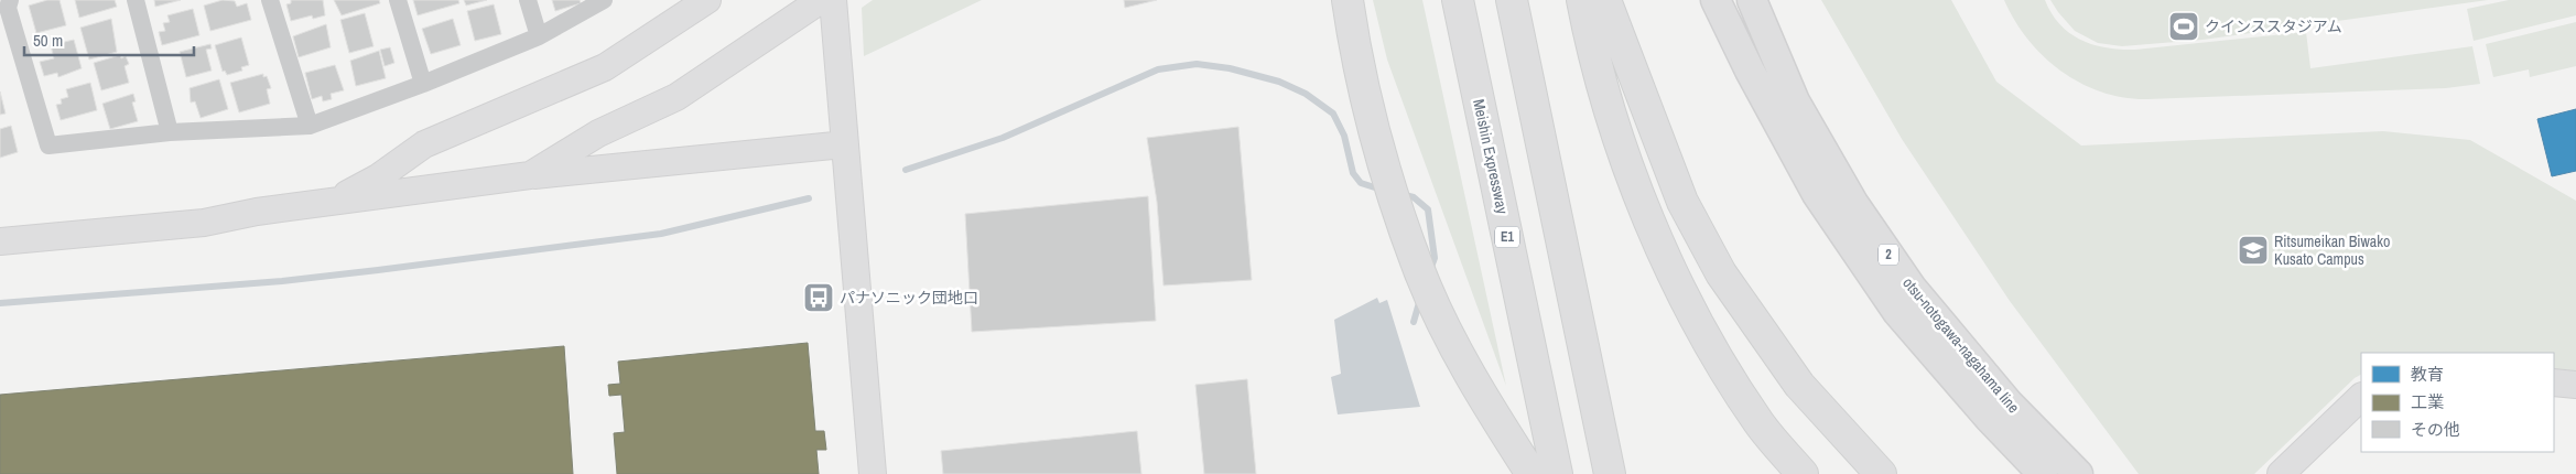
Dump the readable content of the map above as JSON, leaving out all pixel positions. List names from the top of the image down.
{
  "streets": {
    "highway": ["Meishin Expressway", "E1"],
    "main road": ["2", "otsu-notogawa-nagahama line"]
  },
  "places": {
    "sports": ["クインススタジアム"],
    "school or university": ["Ritsumeikan Biwako Kusato Campus"],
    "bus stop": ["パナソニック団地口"]
  },
  "legend": ["教育", "工業", "その他"],
  "scale_bar": "50 m"
}
